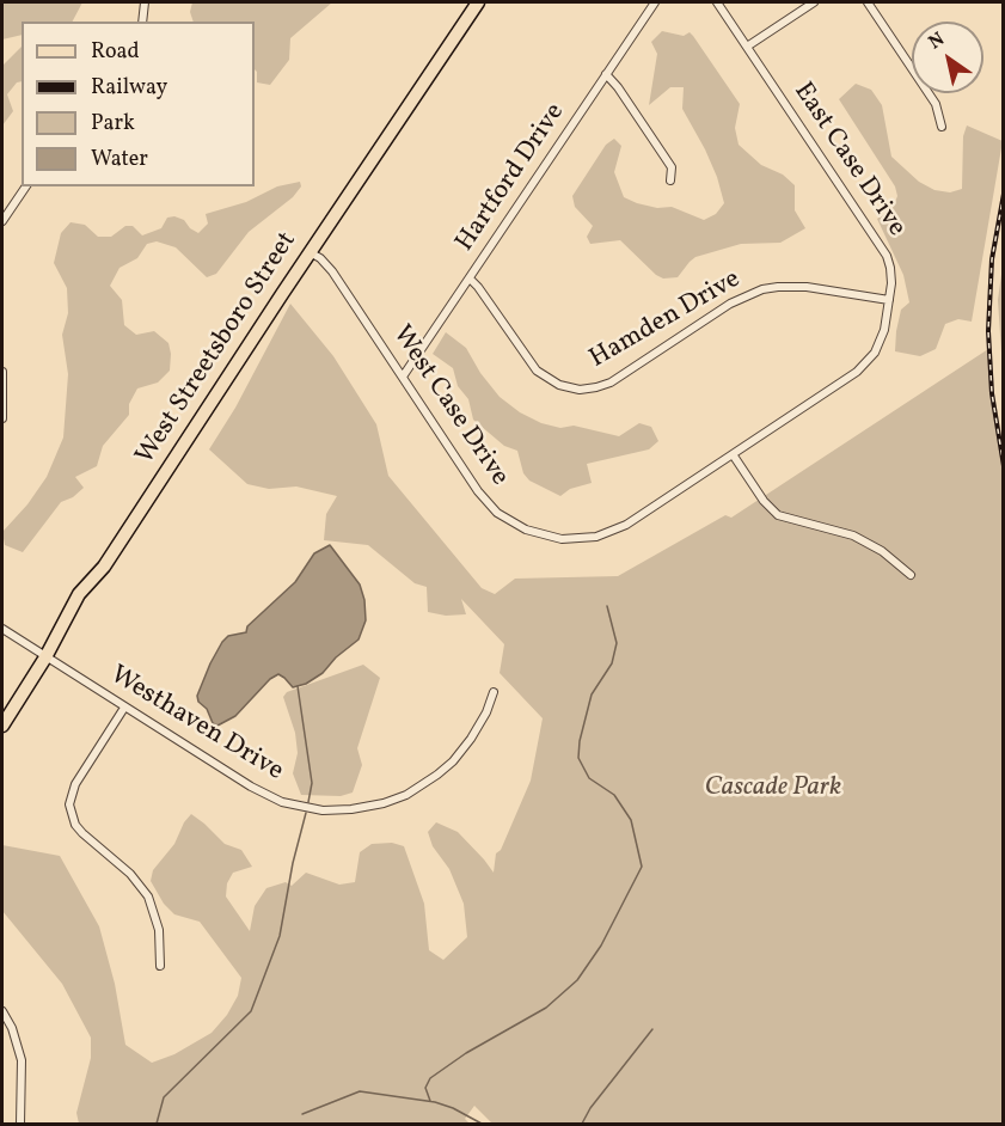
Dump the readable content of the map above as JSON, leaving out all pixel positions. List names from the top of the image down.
{
  "streets": {
    "main road": ["West Streetsboro Street"],
    "street": [
      "East Case Drive",
      "Hartford Drive",
      "Hamden Drive",
      "West Case Drive",
      "Westhaven Drive"
    ]
  },
  "crossings": [
    ["East Case Drive", "Hamden Drive"],
    ["East Case Drive", "West Case Drive"],
    ["Hartford Drive", "Hamden Drive"],
    ["Hartford Drive", "West Case Drive"],
    ["West Streetsboro Street", "West Case Drive"],
    ["West Streetsboro Street", "Westhaven Drive"]
  ],
  "parks": ["Cascade Park"],
  "legend": [
    "Road",
    "Railway",
    "Park",
    "Water"
  ],
  "north": "top left"
}
